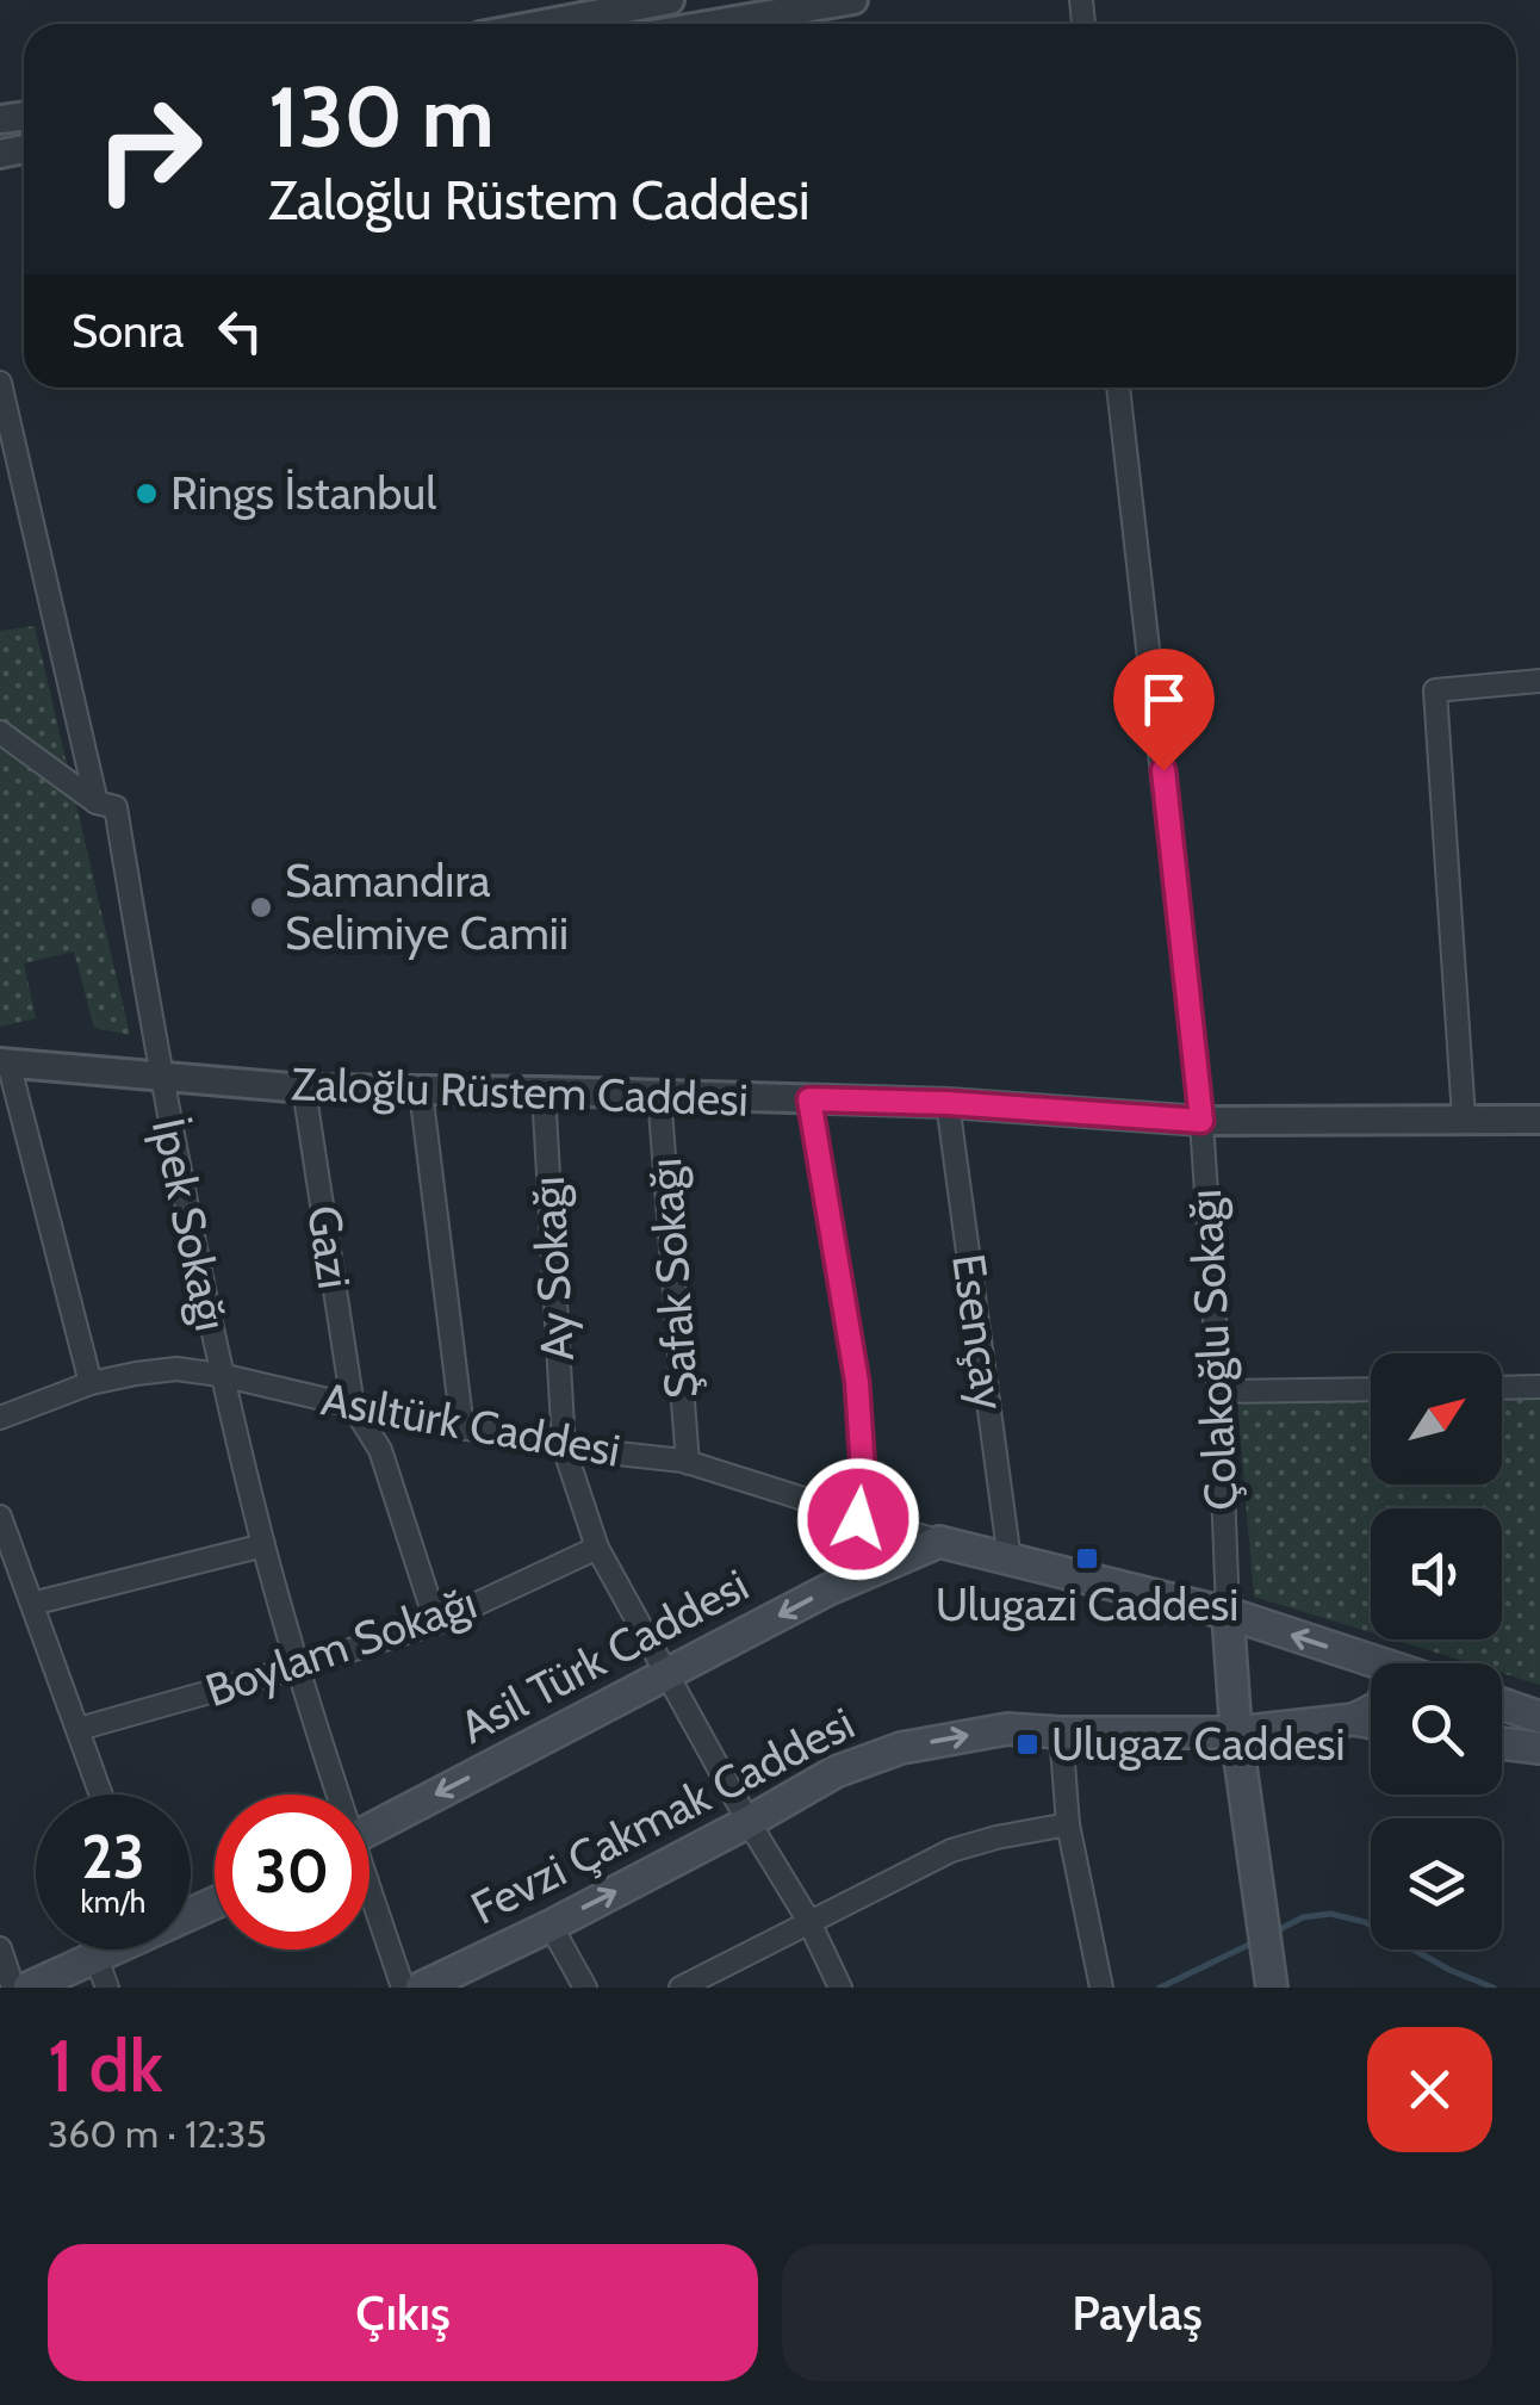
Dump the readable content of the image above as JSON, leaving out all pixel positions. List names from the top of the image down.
{
  "streets": {
    "main road": ["Asil Türk Caddesi", "Fevzi Çakmak Caddesi"],
    "street": [
      "Zaloğlu Rüstem Caddesi",
      "İpek Sokağı",
      "Gazi",
      "Ay Sokağı",
      "Şafak Sokağı",
      "Esençay",
      "Çolakoğlu Sokağı",
      "Asıltürk Caddesi",
      "Boylam Sokağı"
    ]
  },
  "crossings": [
    ["Zaloğlu Rüstem Caddesi", "İpek Sokağı"],
    ["Zaloğlu Rüstem Caddesi", "Gazi"],
    ["Zaloğlu Rüstem Caddesi", "Ay Sokağı"],
    ["Zaloğlu Rüstem Caddesi", "Şafak Sokağı"],
    ["Zaloğlu Rüstem Caddesi", "Esençay"],
    ["Zaloğlu Rüstem Caddesi", "Çolakoğlu Sokağı"],
    ["İpek Sokağı", "Asıltürk Caddesi"],
    ["İpek Sokağı", "Boylam Sokağı"],
    ["Gazi", "Asıltürk Caddesi"],
    ["Ay Sokağı", "Asıltürk Caddesi"],
    ["Ay Sokağı", "Boylam Sokağı"],
    ["Ay Sokağı", "Asil Türk Caddesi"],
    ["Ay Sokağı", "Fevzi Çakmak Caddesi"],
    ["Şafak Sokağı", "Asıltürk Caddesi"],
    ["Asıltürk Caddesi", "Asil Türk Caddesi"]
  ],
  "one_way": ["Asil Türk Caddesi", "Fevzi Çakmak Caddesi"],
  "places": {
    "other": ["Rings İstanbul", "Samandıra Selimiye Camii"],
    "transit": ["Ulugazi Caddesi", "Ulugaz Caddesi"]
  },
  "north": "top right",
  "page": {
    "turn": ["130 m", "Zaloğlu Rüstem Caddesi"],
    "then": "Sonra",
    "speed": "23 km/h",
    "limit": "30",
    "heading": ["1 dk", "360 m · 12:35"],
    "buttons": ["Çıkış", "Paylaş"]
  }
}
